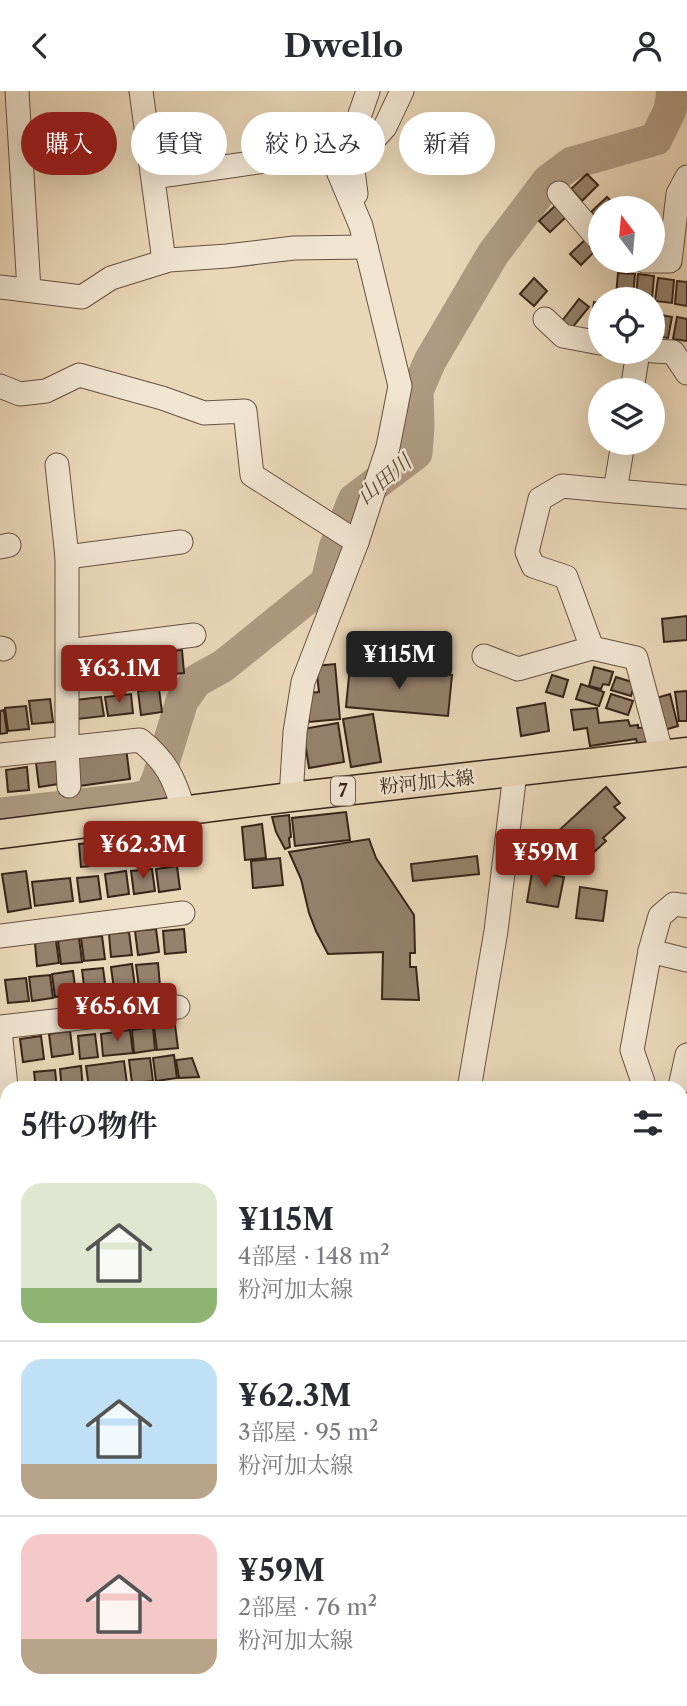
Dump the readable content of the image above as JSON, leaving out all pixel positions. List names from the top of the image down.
{
  "streets": {
    "main road": ["粉河加太線", "7"]
  },
  "water": ["山田川"],
  "north": "top",
  "page": {
    "header": "Dwello",
    "chip": [
      "購入",
      "賃貸",
      "絞り込み",
      "新着"
    ],
    "price": [
      "¥115M",
      "¥63.1M",
      "¥62.3M",
      "¥59M",
      "¥65.6M"
    ],
    "heading": "5件の物件",
    "list": [
      {
        "name": "¥115M",
        "note": "4部屋 · 148 m² · 粉河加太線"
      },
      {
        "name": "¥62.3M",
        "note": "3部屋 · 95 m² · 粉河加太線"
      },
      {
        "name": "¥59M",
        "note": "2部屋 · 76 m² · 粉河加太線"
      }
    ]
  }
}
